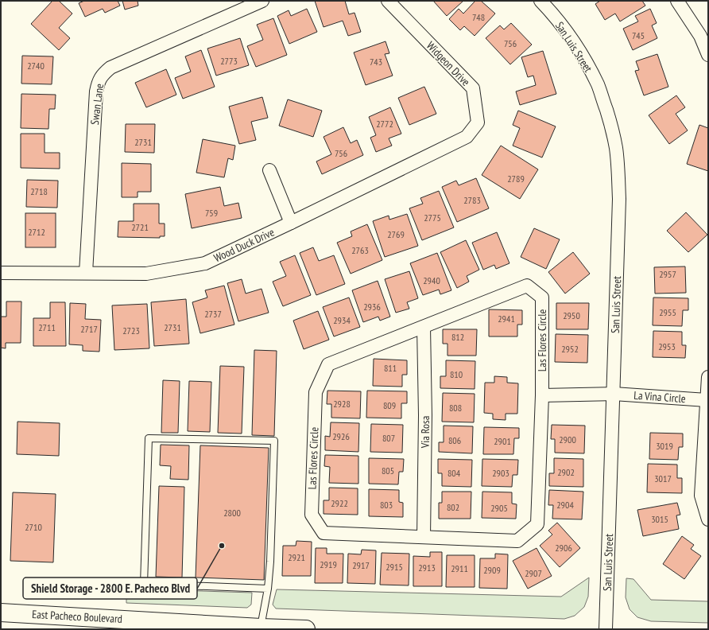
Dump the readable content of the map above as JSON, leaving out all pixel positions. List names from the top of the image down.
{
  "streets": {
    "highway": ["East Pacheco Boulevard"],
    "street": [
      "San Luis Street",
      "Widgeon Drive",
      "Swan Lane",
      "Wood Duck Drive",
      "Las Flores Circle",
      "La Vina Circle",
      "Via Rosa"
    ]
  },
  "crossings": [
    ["San Luis Street", "La Vina Circle"],
    ["Widgeon Drive", "Wood Duck Drive"],
    ["Swan Lane", "Wood Duck Drive"],
    ["Las Flores Circle", "Via Rosa"]
  ],
  "places": ["Shield Storage - 2800 E. Pacheco Blvd"],
  "house_numbers": [
    "748",
    "745",
    "756",
    "2773",
    "743",
    "2740",
    "2772",
    "2731",
    "756",
    "2789",
    "2718",
    "2783",
    "759",
    "2775",
    "2721",
    "2712",
    "2769",
    "2763",
    "2957",
    "2940",
    "2936",
    "2955",
    "2737",
    "2950",
    "2941",
    "2934",
    "2711",
    "2731",
    "2717",
    "2723",
    "812",
    "2953",
    "2952",
    "811",
    "810",
    "2928",
    "809",
    "808",
    "2926",
    "807",
    "2900",
    "806",
    "2901",
    "3019",
    "805",
    "2902",
    "804",
    "2903",
    "3017",
    "2922",
    "803",
    "2904",
    "802",
    "2905",
    "2800",
    "3015",
    "2710",
    "2906",
    "2921",
    "2919",
    "2917",
    "2915",
    "2913",
    "2911",
    "2909",
    "2907"
  ]
}
